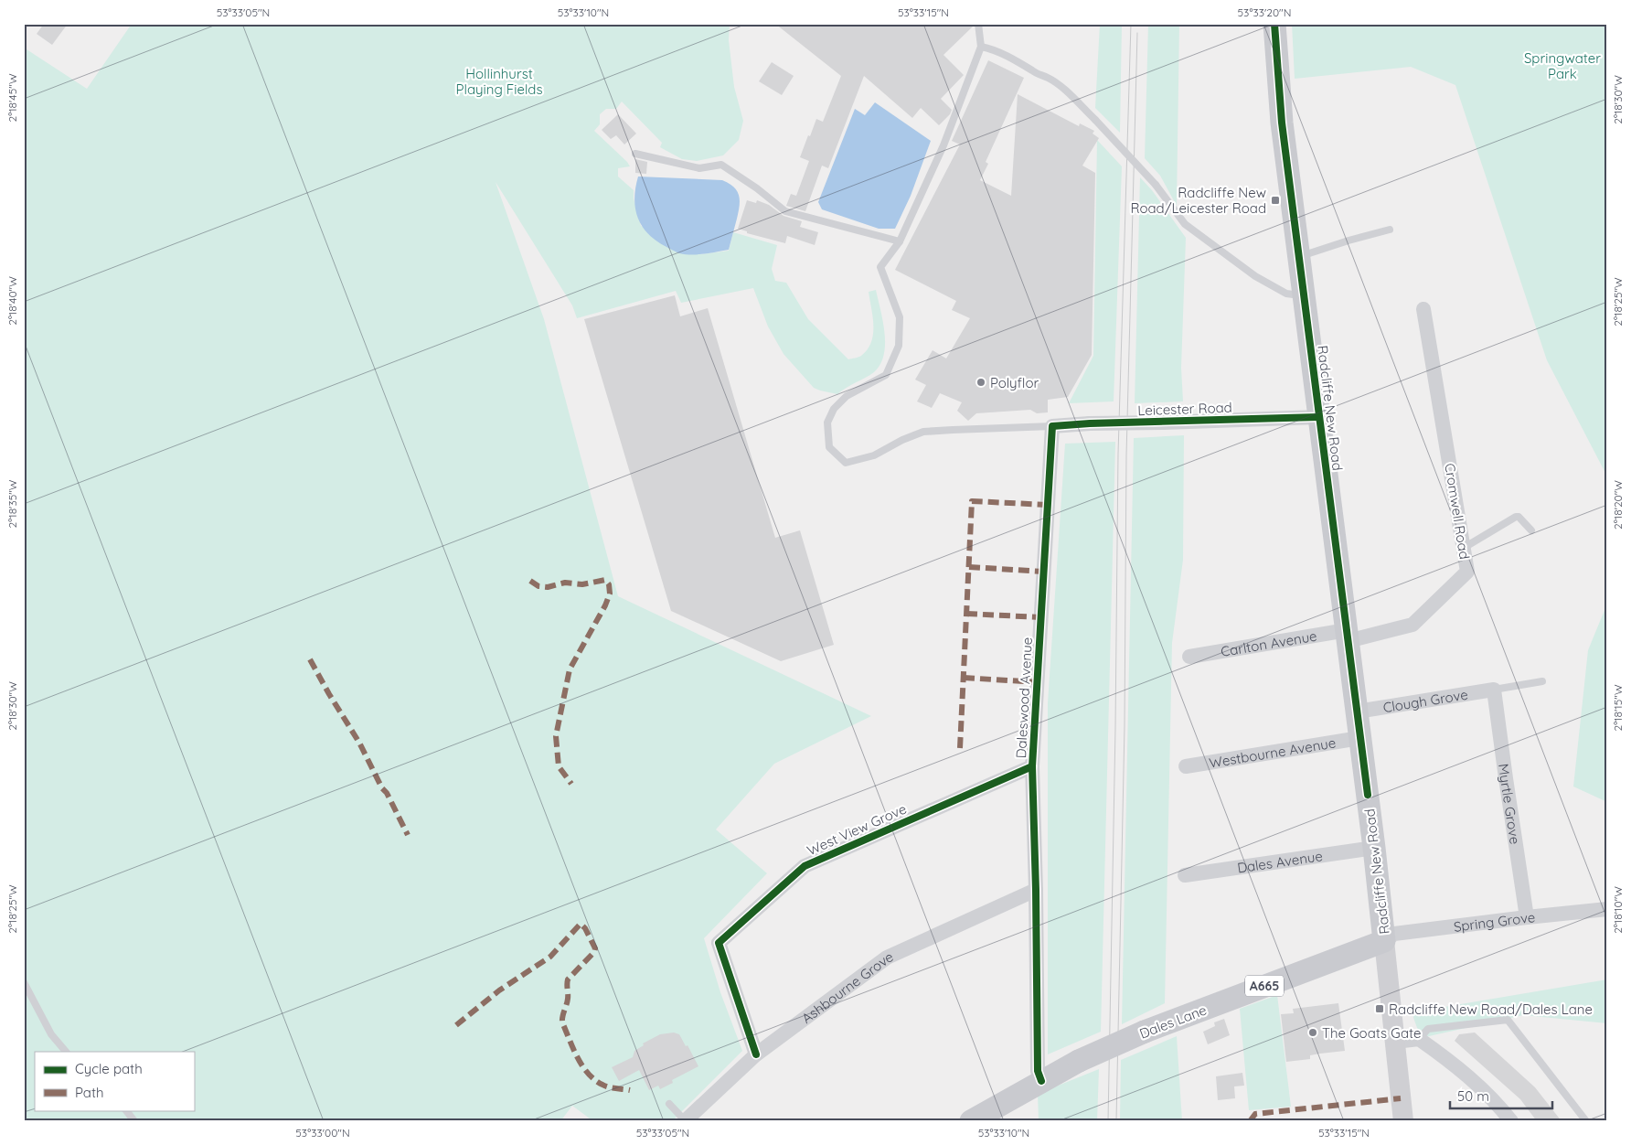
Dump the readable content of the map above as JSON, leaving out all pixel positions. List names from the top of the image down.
{
  "streets": {
    "main road": ["Radcliffe New Road", "A665", "Dales Lane"],
    "street": [
      "Leicester Road",
      "Cromwell Road",
      "Carlton Avenue",
      "Daleswood Avenue",
      "Clough Grove",
      "Westbourne Avenue",
      "Myrtle Grove",
      "West View Grove",
      "Dales Avenue",
      "Spring Grove",
      "Ashbourne Grove"
    ]
  },
  "crossings": [
    ["Radcliffe New Road", "Leicester Road"],
    ["Radcliffe New Road", "Cromwell Road"],
    ["Radcliffe New Road", "Carlton Avenue"],
    ["Radcliffe New Road", "Clough Grove"],
    ["Radcliffe New Road", "Westbourne Avenue"],
    ["Radcliffe New Road", "Dales Avenue"],
    ["Radcliffe New Road", "Spring Grove"],
    ["Radcliffe New Road", "Dales Lane"],
    ["Leicester Road", "Daleswood Avenue"],
    ["Cromwell Road", "Carlton Avenue"],
    ["Daleswood Avenue", "West View Grove"],
    ["Daleswood Avenue", "Ashbourne Grove"],
    ["Daleswood Avenue", "Dales Lane"],
    ["Clough Grove", "Myrtle Grove"],
    ["Myrtle Grove", "Spring Grove"],
    ["West View Grove", "Ashbourne Grove"],
    ["Spring Grove", "Dales Lane"]
  ],
  "parks": ["Springwater Park", "Hollinhurst Playing Fields"],
  "places": {
    "transit": ["Radcliffe New Road/Leicester Road", "Radcliffe New Road/Dales Lane"],
    "other": ["Polyflor", "The Goats Gate"]
  },
  "legend": ["Cycle path", "Path"],
  "scale_bar": "50 m",
  "coordinates": [
    "53°33'05\"N",
    "53°33'10\"N",
    "53°33'15\"N",
    "53°33'20\"N",
    "2°18'45\"W",
    "2°18'30\"W",
    "2°18'40\"W",
    "2°18'25\"W",
    "2°18'35\"W",
    "2°18'20\"W",
    "2°18'15\"W",
    "2°18'10\"W",
    "53°33'00\"N"
  ]
}
